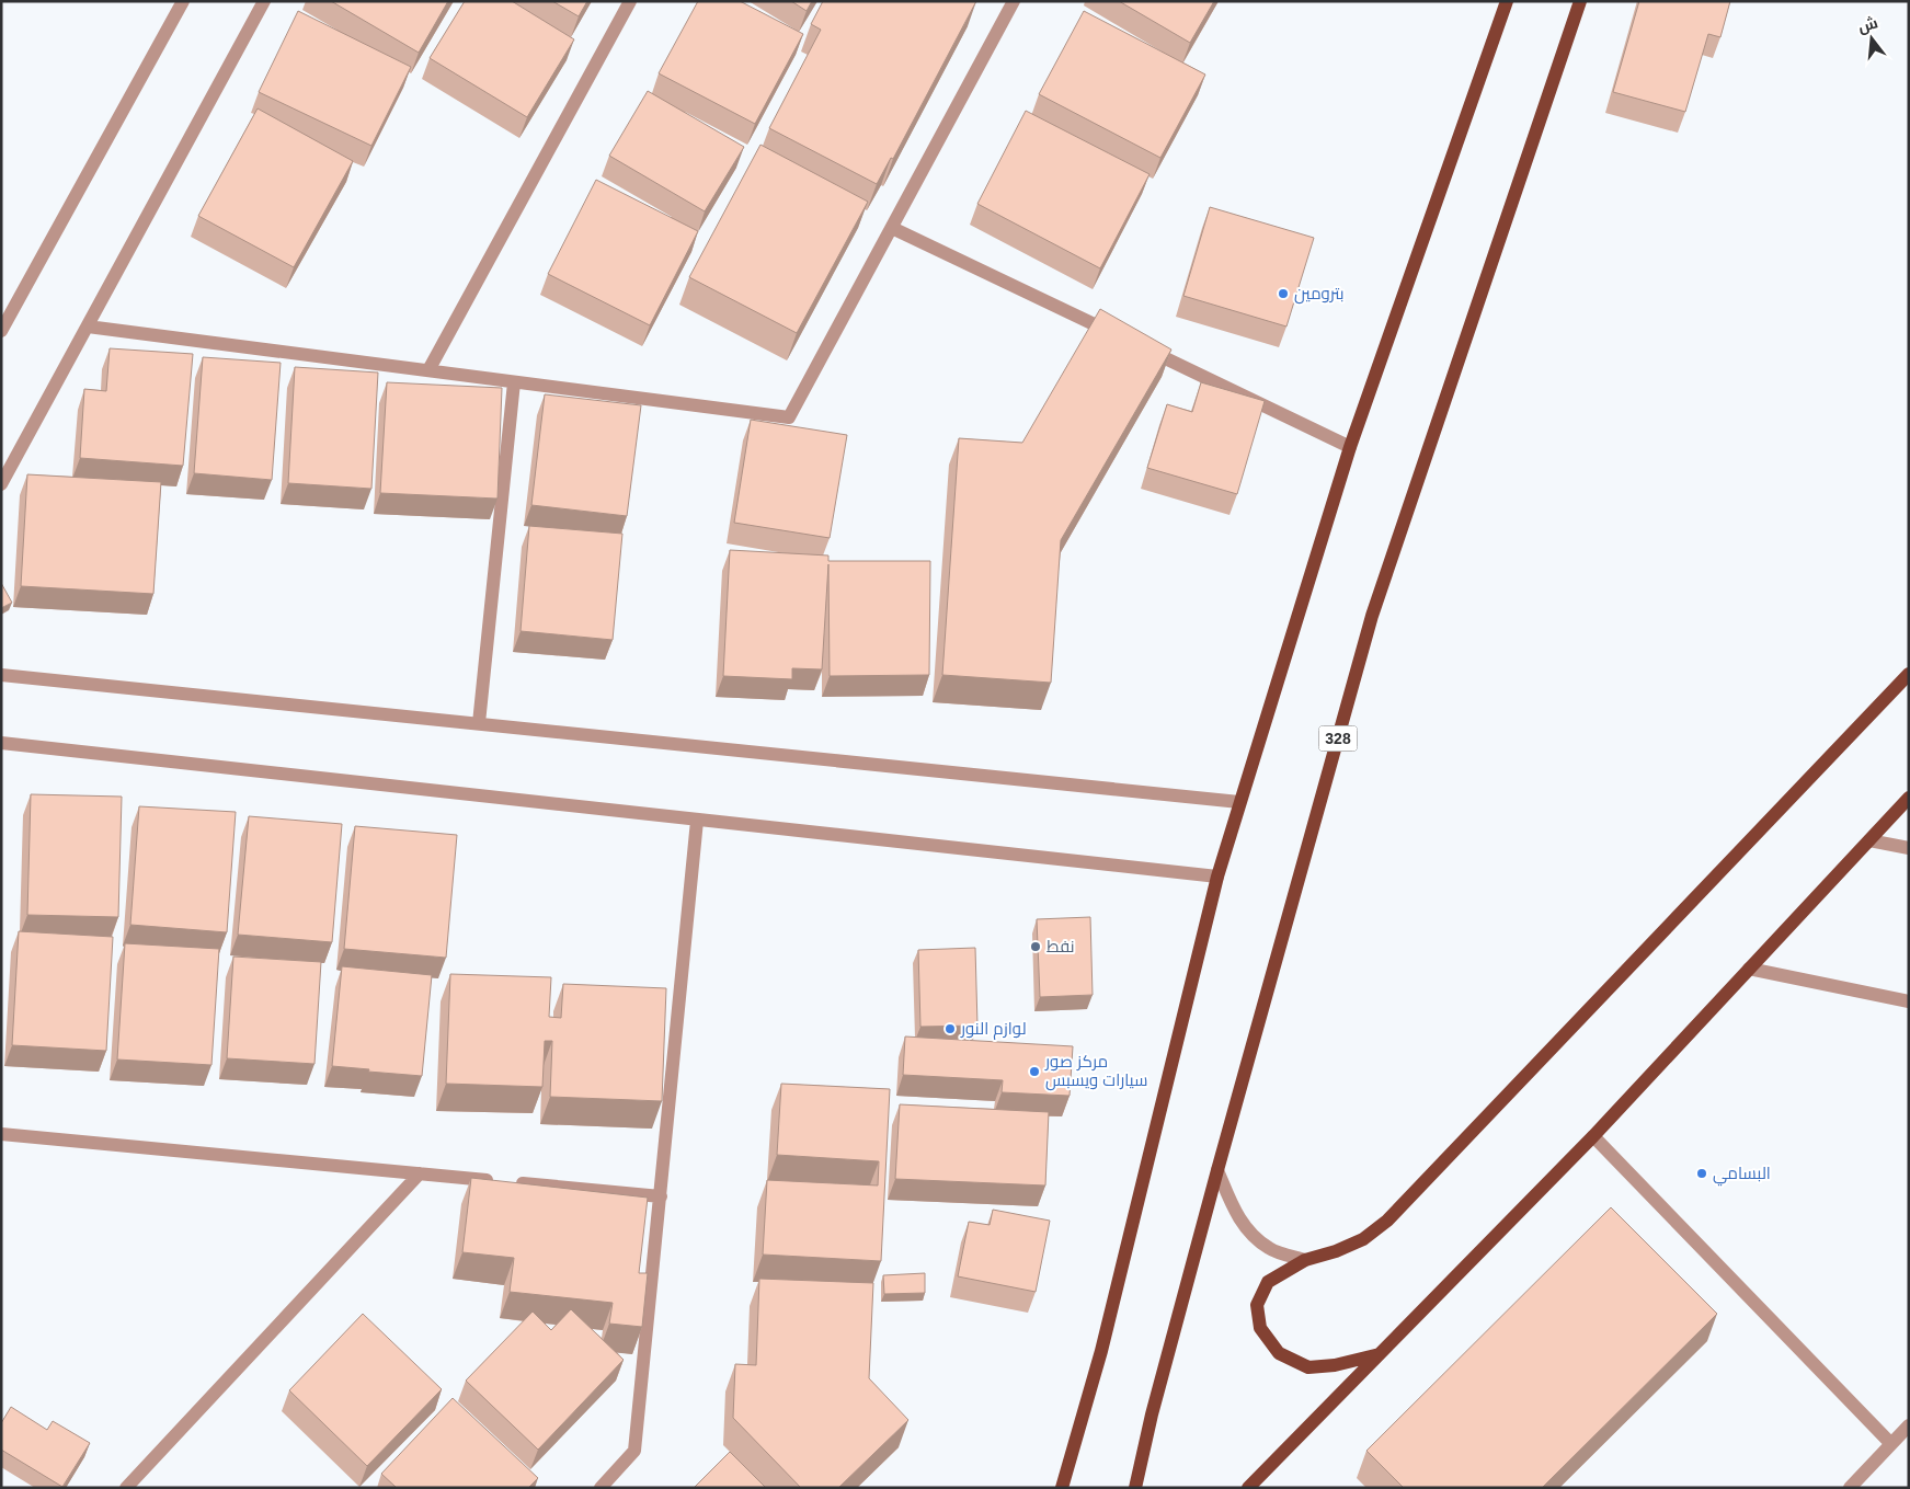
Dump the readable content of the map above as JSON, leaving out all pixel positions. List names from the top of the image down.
{
  "streets": {
    "main road": ["328"]
  },
  "places": [
    "بترومين",
    "نفط",
    "لوازم النور",
    "مركز صور سيارات ويسبس",
    "البسامي"
  ],
  "north": "top"
}
